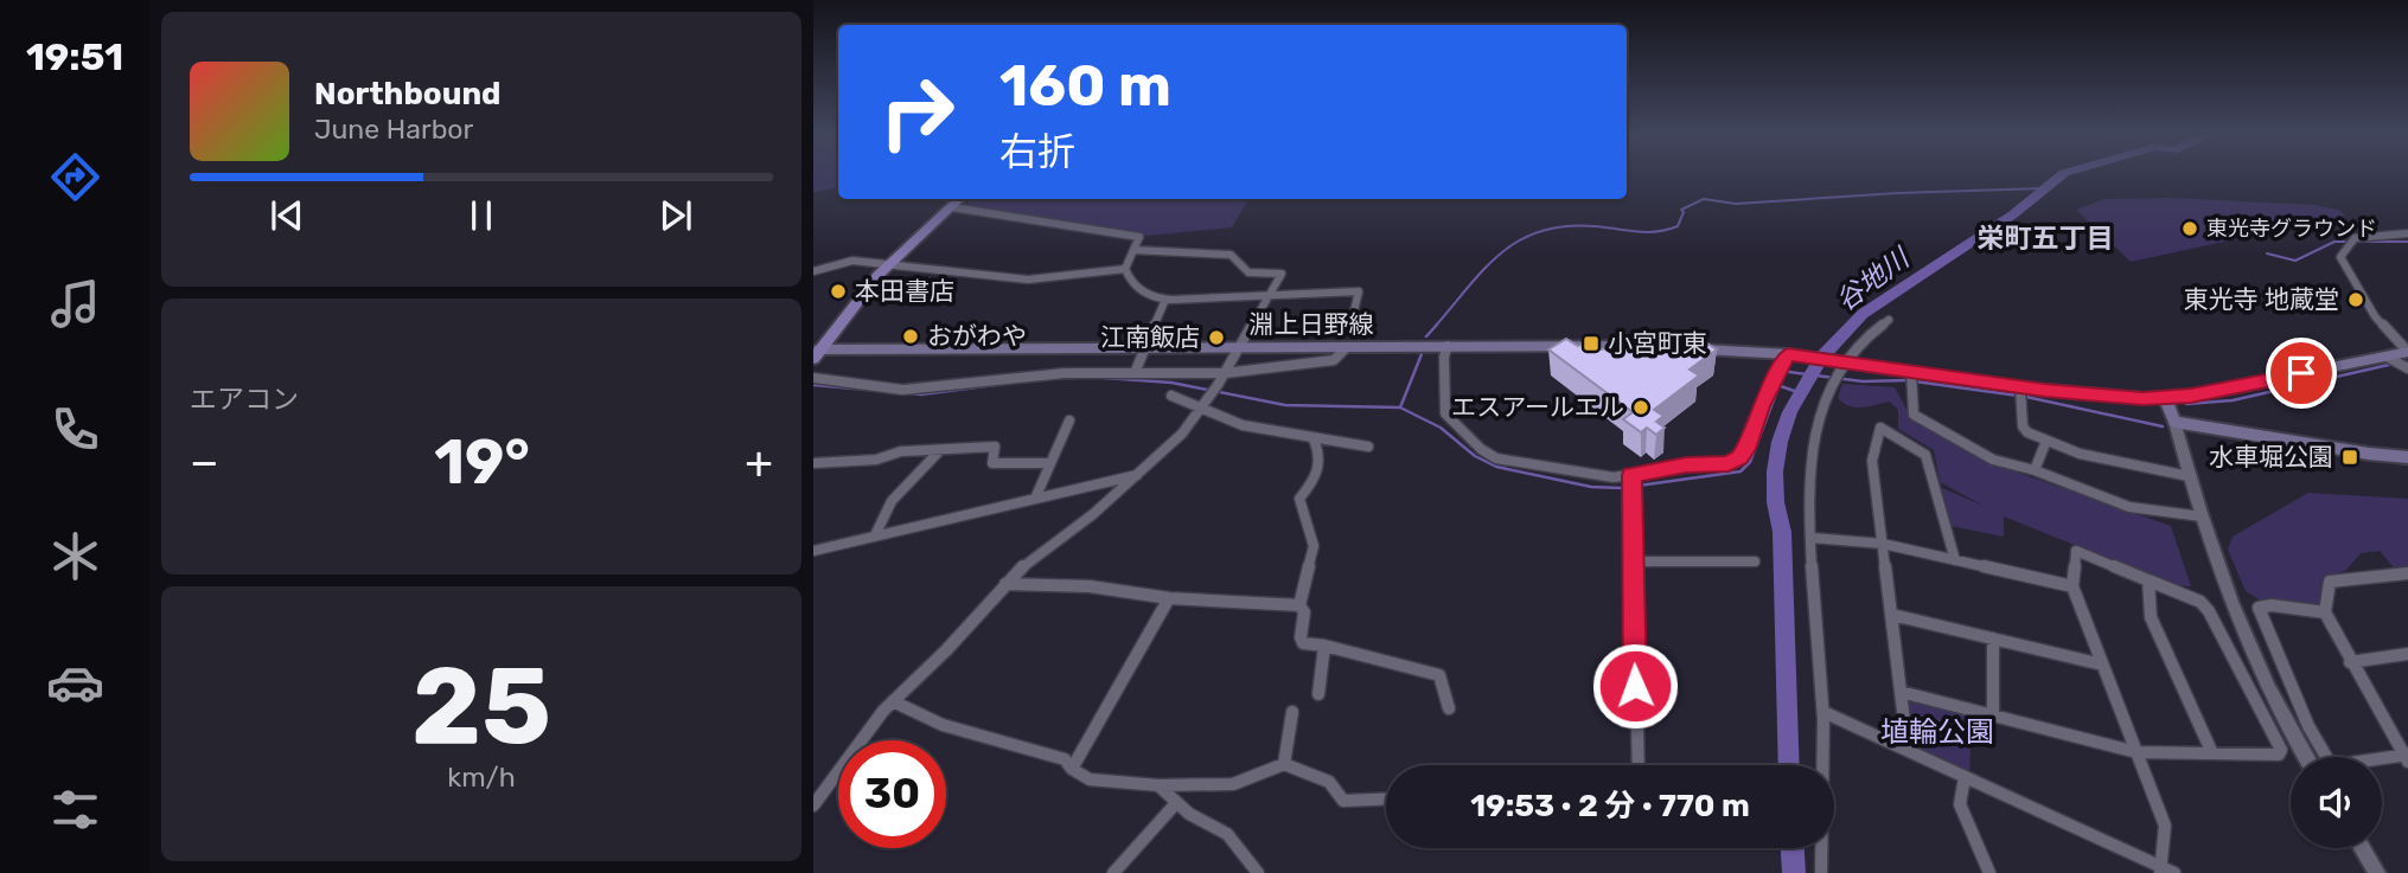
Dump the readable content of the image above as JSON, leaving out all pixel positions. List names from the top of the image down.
{
  "streets": {
    "main road": ["淵上日野線"]
  },
  "districts": ["栄町五丁目"],
  "water": ["谷地川"],
  "parks": ["埴輪公園"],
  "places": {
    "other": [
      "東光寺グラウンド",
      "本田書店",
      "東光寺 地蔵堂",
      "おがわや",
      "江南飯店",
      "エスアールエル"
    ],
    "transit": ["小宮町東", "水車堀公園"]
  },
  "page": {
    "tabs": "19:51",
    "turn": ["160 m", "右折"],
    "song": ["Northbound", "June Harbor"],
    "tile": [
      "エアコン",
      ["25", "km/h"]
    ],
    "heat": ["−", "19°", "+"],
    "limit": "30",
    "trip": "19:53 · 2 分 · 770 m"
  }
}
